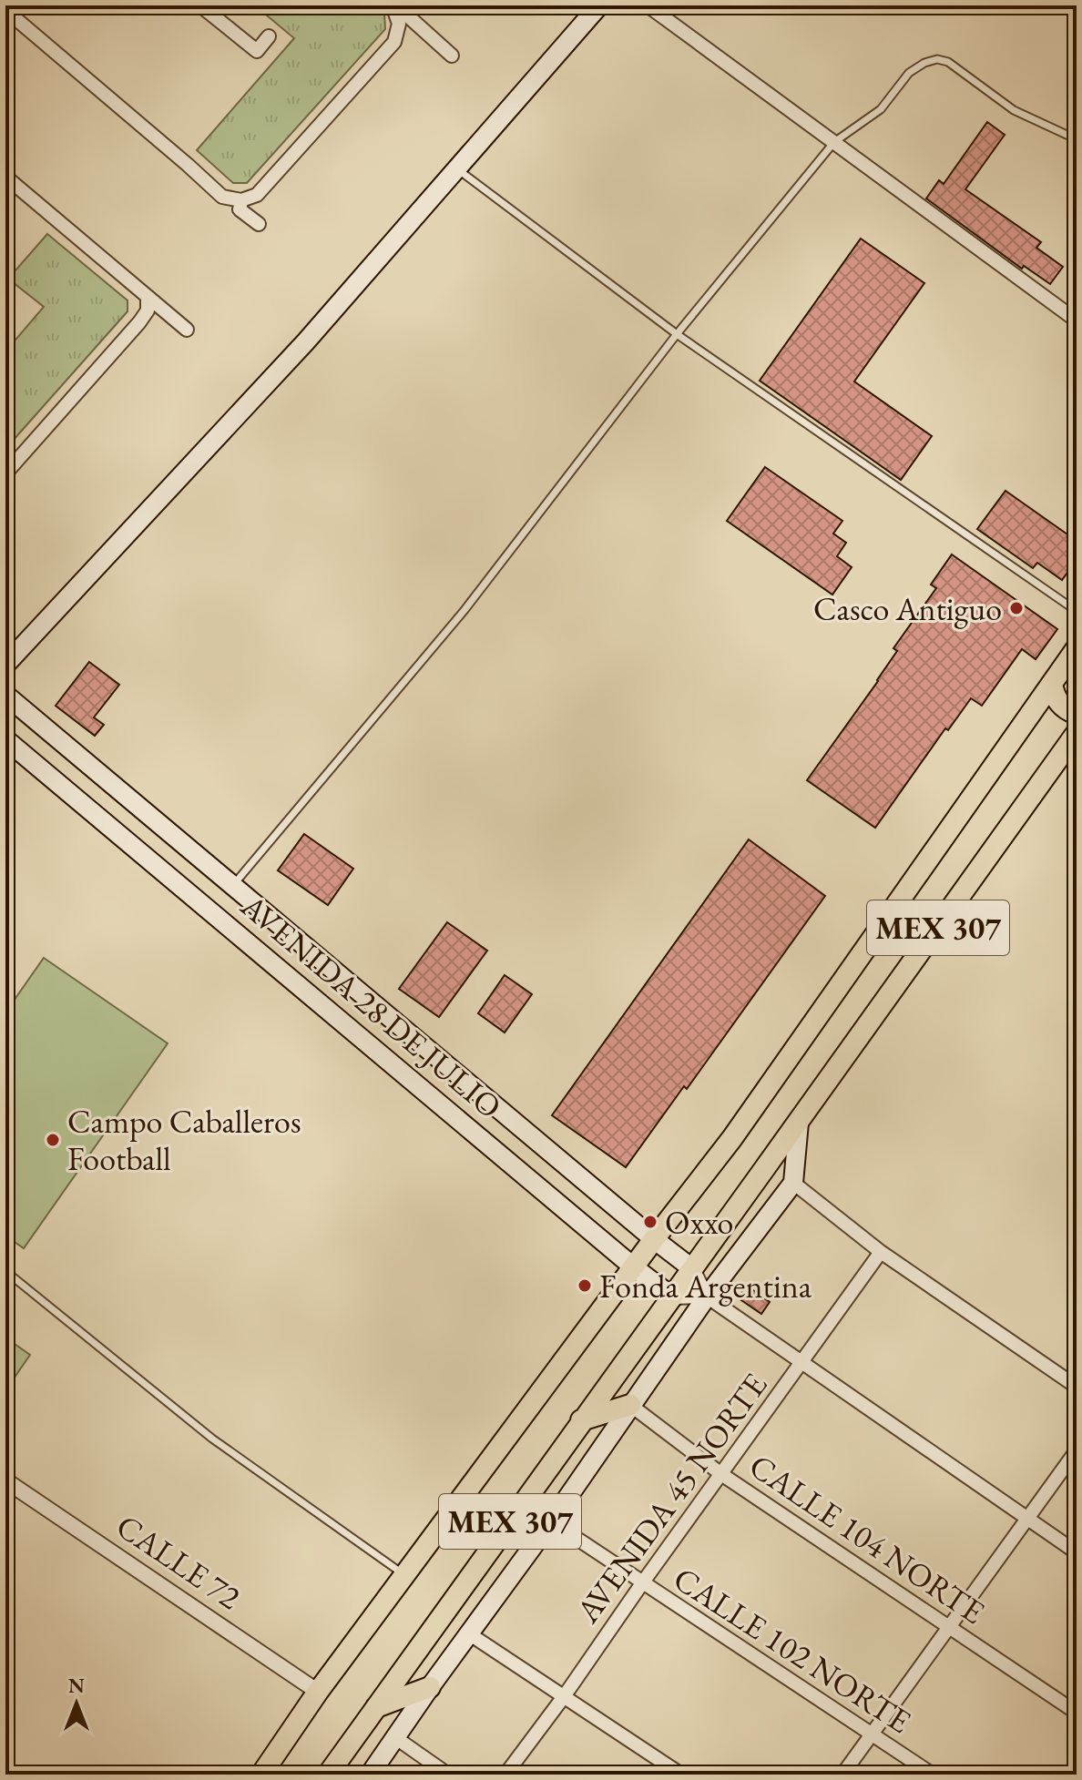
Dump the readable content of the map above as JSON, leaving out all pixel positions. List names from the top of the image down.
{
  "streets": {
    "highway": ["MEX 307"],
    "main road": ["AVENIDA 28 DE JULIO"],
    "street": [
      "AVENIDA 45 NORTE",
      "CALLE 104 NORTE",
      "CALLE 72",
      "CALLE 102 NORTE"
    ]
  },
  "crossings": [
    ["MEX 307", "AVENIDA 28 DE JULIO"],
    ["MEX 307", "CALLE 72"],
    ["AVENIDA 45 NORTE", "CALLE 104 NORTE"],
    ["AVENIDA 45 NORTE", "CALLE 102 NORTE"]
  ],
  "places": [
    "Casco Antiguo",
    "Campo Caballeros Football",
    "Oxxo",
    "Fonda Argentina"
  ],
  "north": "top"
}
